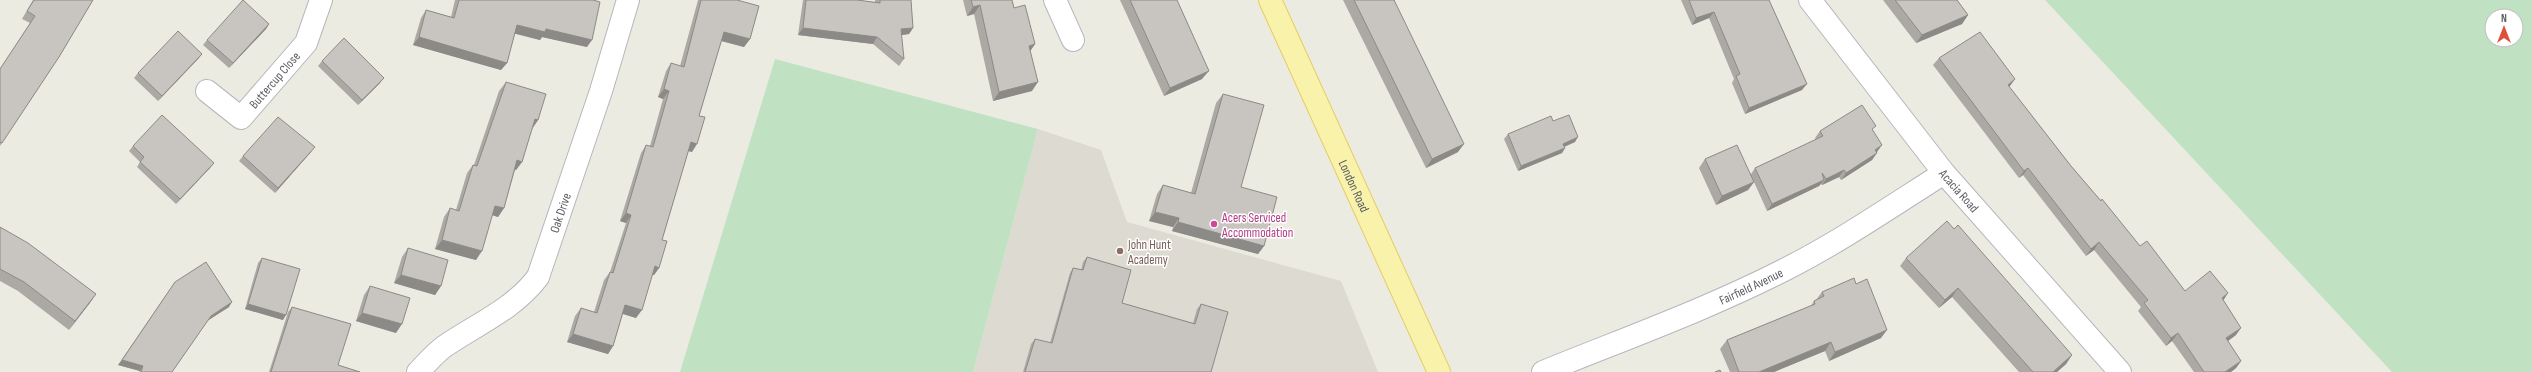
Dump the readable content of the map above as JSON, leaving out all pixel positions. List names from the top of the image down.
{
  "streets": {
    "main road": ["London Road"],
    "street": [
      "Buttercup Close",
      "Acacia Road",
      "Oak Drive",
      "Fairfield Avenue"
    ]
  },
  "crossings": [
    ["Acacia Road", "Fairfield Avenue"]
  ],
  "places": ["Acers Serviced Accommodation", "John Hunt Academy"],
  "north": "top"
}
